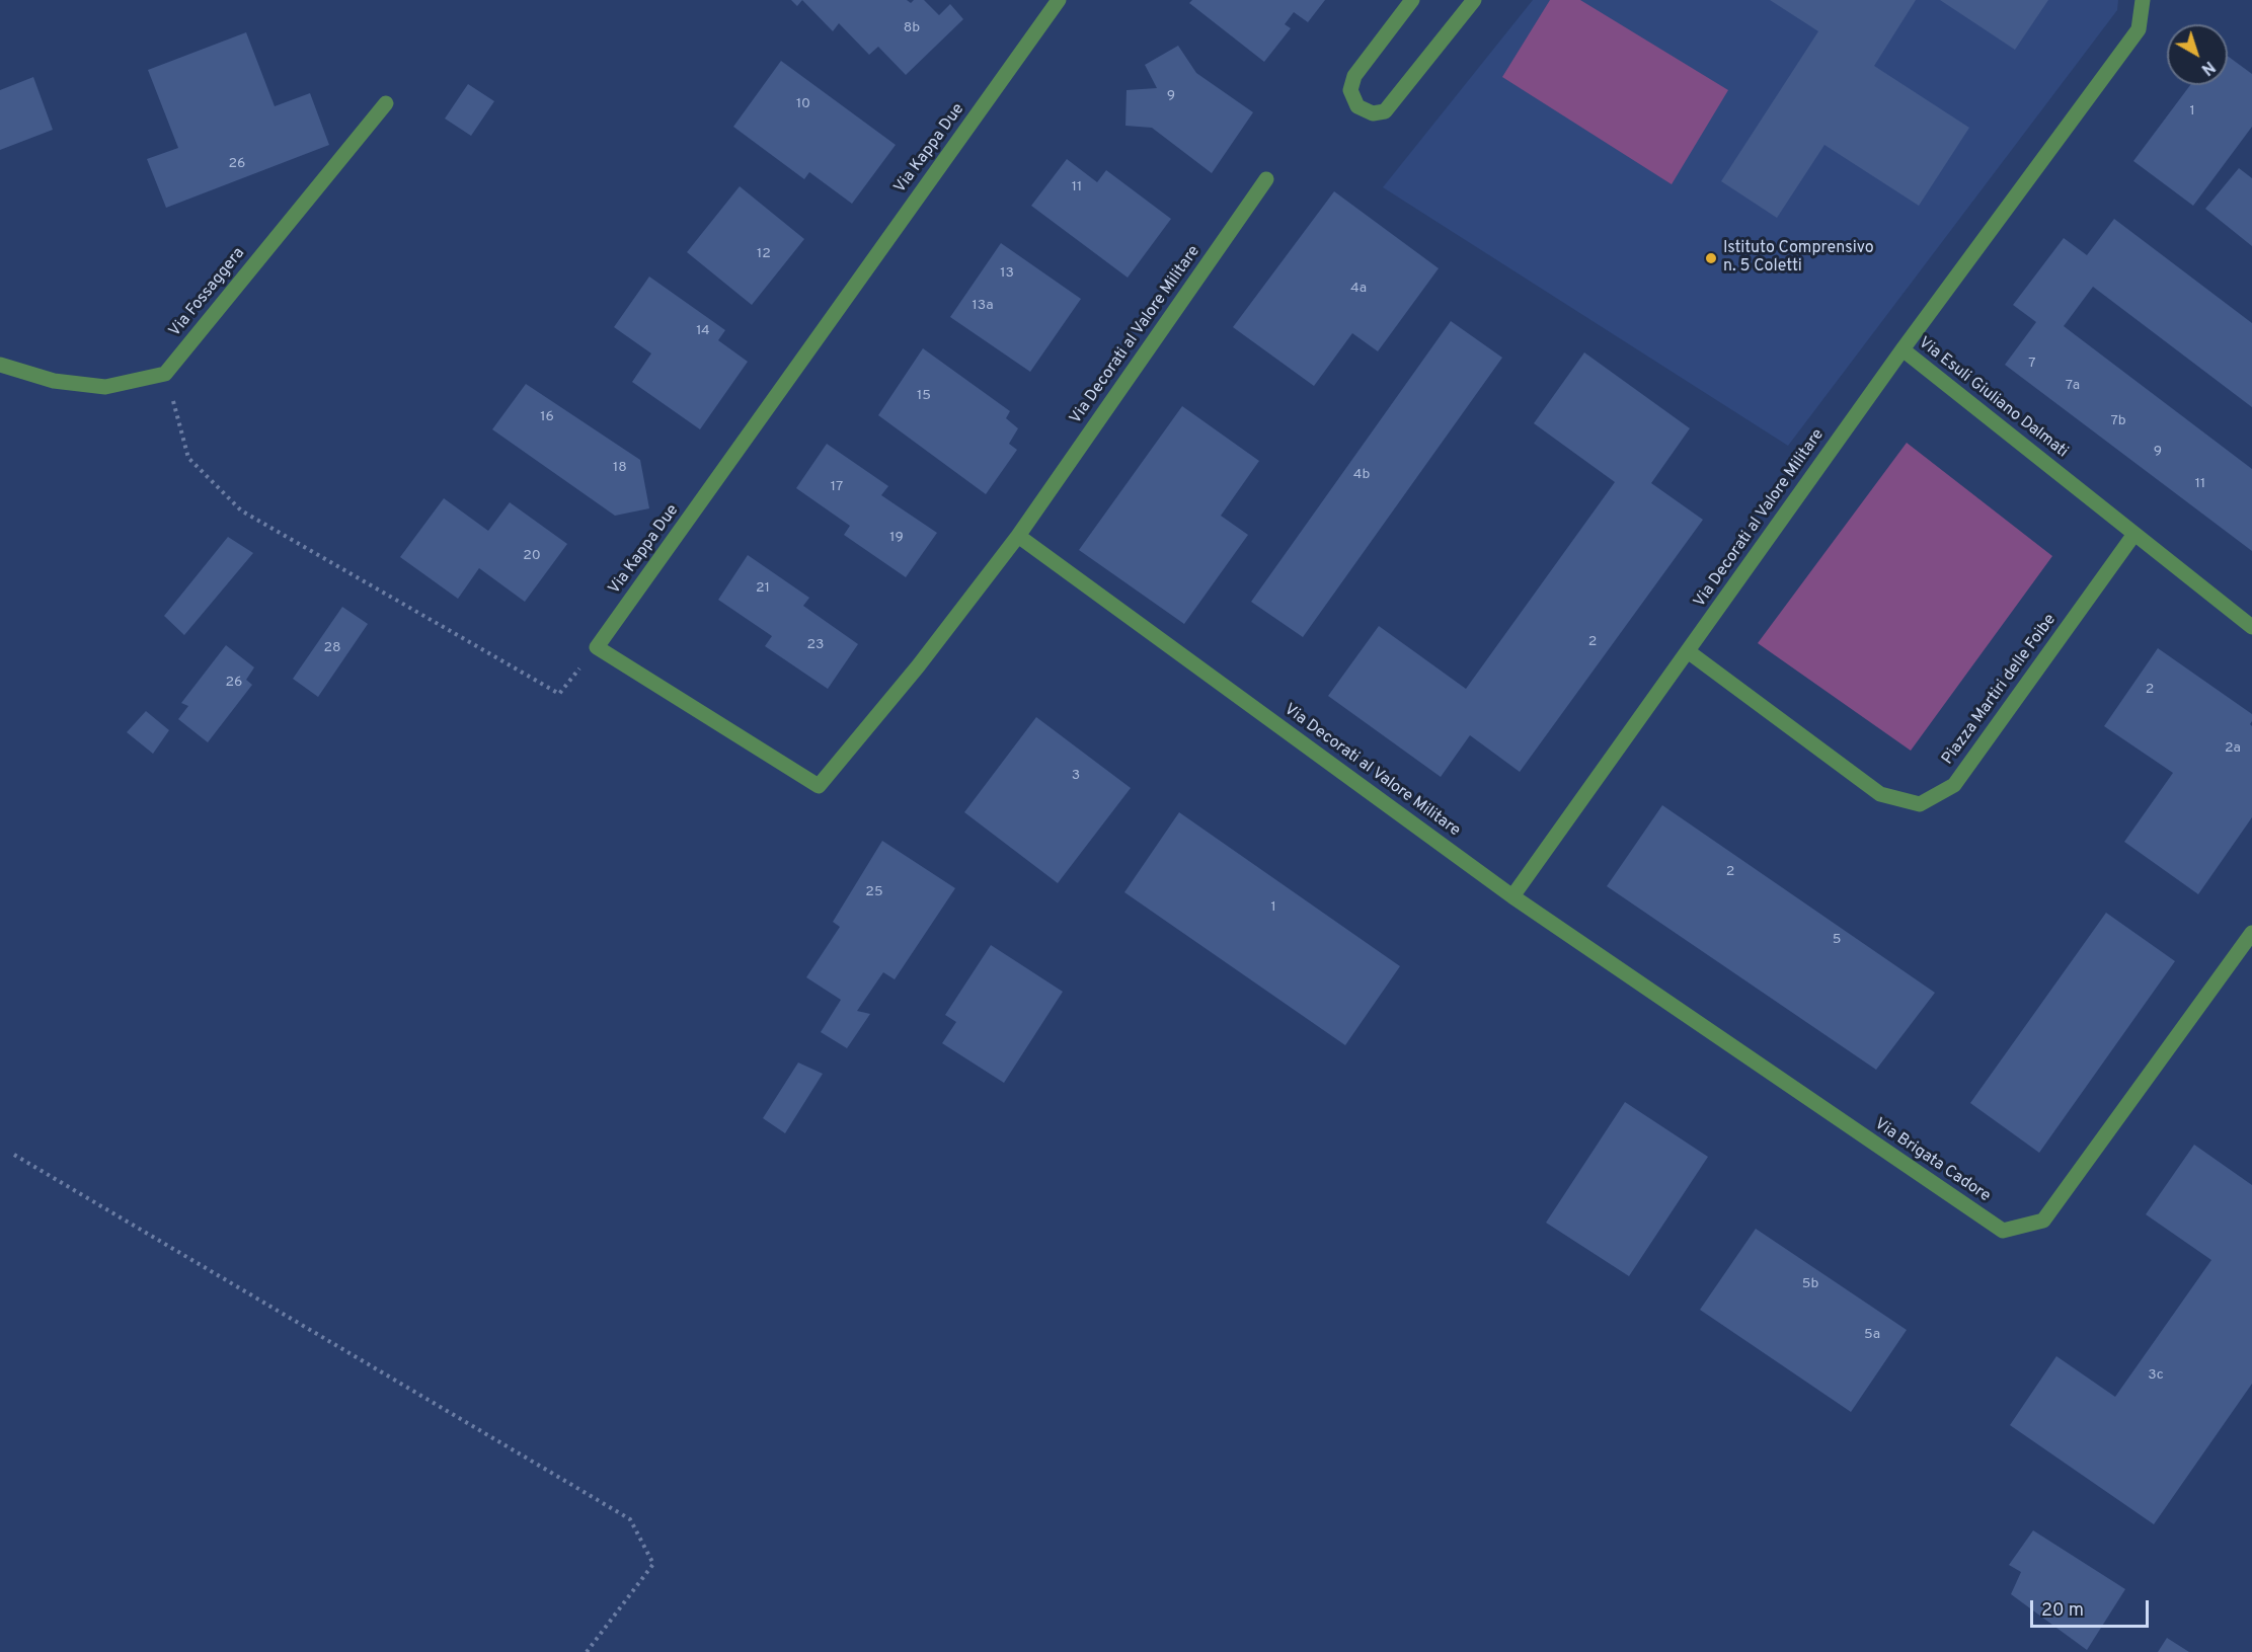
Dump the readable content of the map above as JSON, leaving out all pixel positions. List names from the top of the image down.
{
  "streets": {
    "street": [
      "Via Kappa Due",
      "Via Fossaggera",
      "Via Decorati al Valore Militare",
      "Via Esuli Giuliano Dalmati",
      "Piazza Martiri delle Foibe",
      "Via Brigata Cadore"
    ]
  },
  "crossings": [
    ["Via Decorati al Valore Militare", "Via Esuli Giuliano Dalmati"],
    ["Via Decorati al Valore Militare", "Piazza Martiri delle Foibe"],
    ["Via Decorati al Valore Militare", "Via Brigata Cadore"],
    ["Via Esuli Giuliano Dalmati", "Piazza Martiri delle Foibe"]
  ],
  "places": ["Istituto Comprensivo n. 5 Coletti"],
  "house_numbers": [
    "8b",
    "9",
    "10",
    "1",
    "26",
    "11",
    "12",
    "13",
    "4a",
    "13a",
    "14",
    "7",
    "7a",
    "15",
    "16",
    "7b",
    "9",
    "18",
    "4b",
    "11",
    "17",
    "19",
    "20",
    "21",
    "2",
    "23",
    "28",
    "26",
    "2",
    "2a",
    "3",
    "2",
    "25",
    "1",
    "5",
    "5b",
    "5a",
    "3c"
  ],
  "scale_bar": "20 m",
  "north": "bottom right"
}
